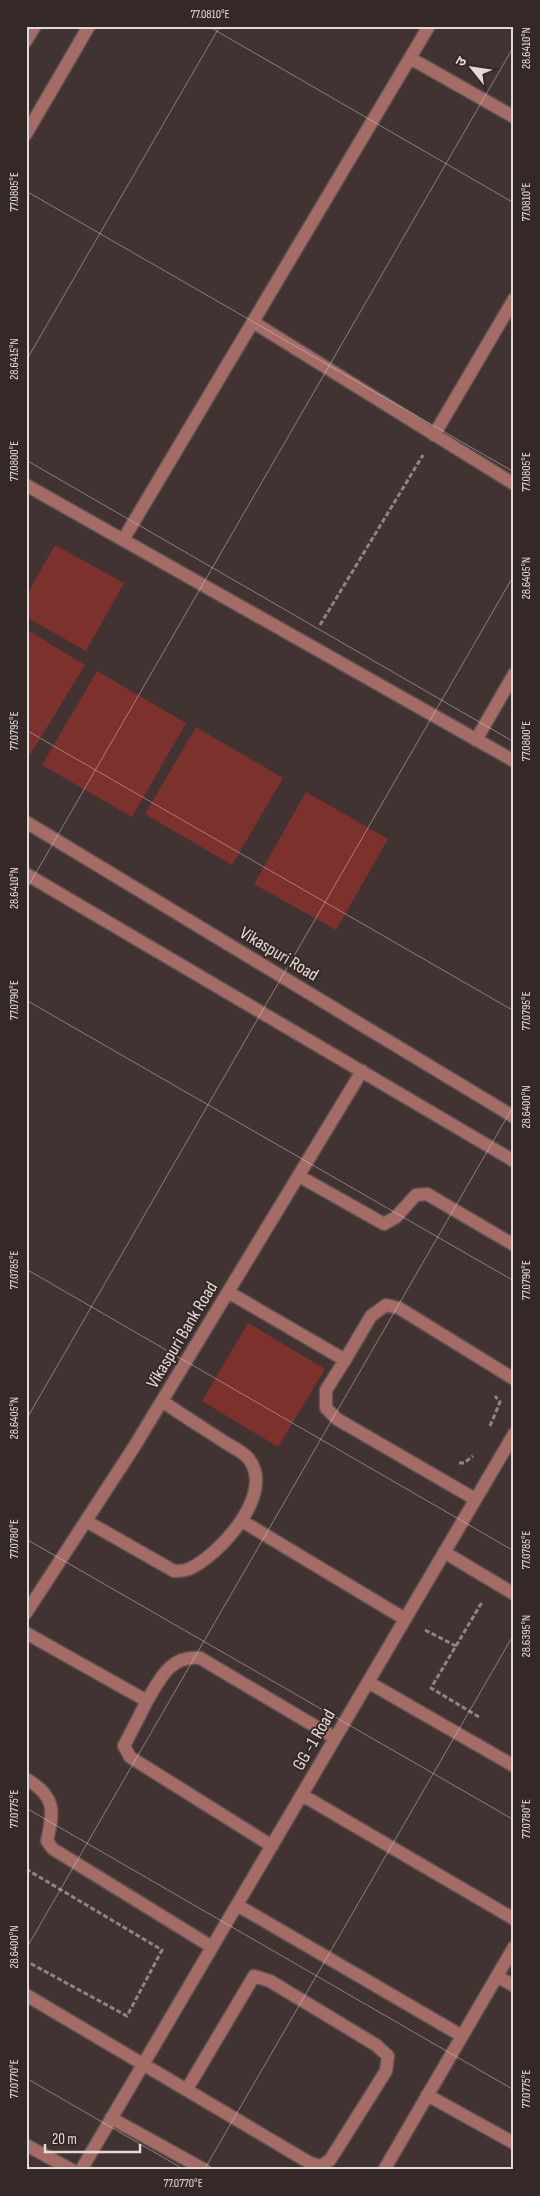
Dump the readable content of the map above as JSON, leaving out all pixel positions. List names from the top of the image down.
{
  "streets": {
    "street": ["Vikaspuri Road", "Vikaspuri Bank Road", "GG -1 Road"]
  },
  "scale_bar": "20 m",
  "north": "top left",
  "coordinates": [
    "77.0810°E",
    "28.6410°N",
    "77.0805°E",
    "28.6415°N",
    "77.0800°E",
    "28.6405°N",
    "77.0795°E",
    "77.0790°E",
    "28.6400°N",
    "77.0785°E",
    "77.0780°E",
    "28.6395°N",
    "77.0775°E",
    "77.0770°E"
  ]
}
